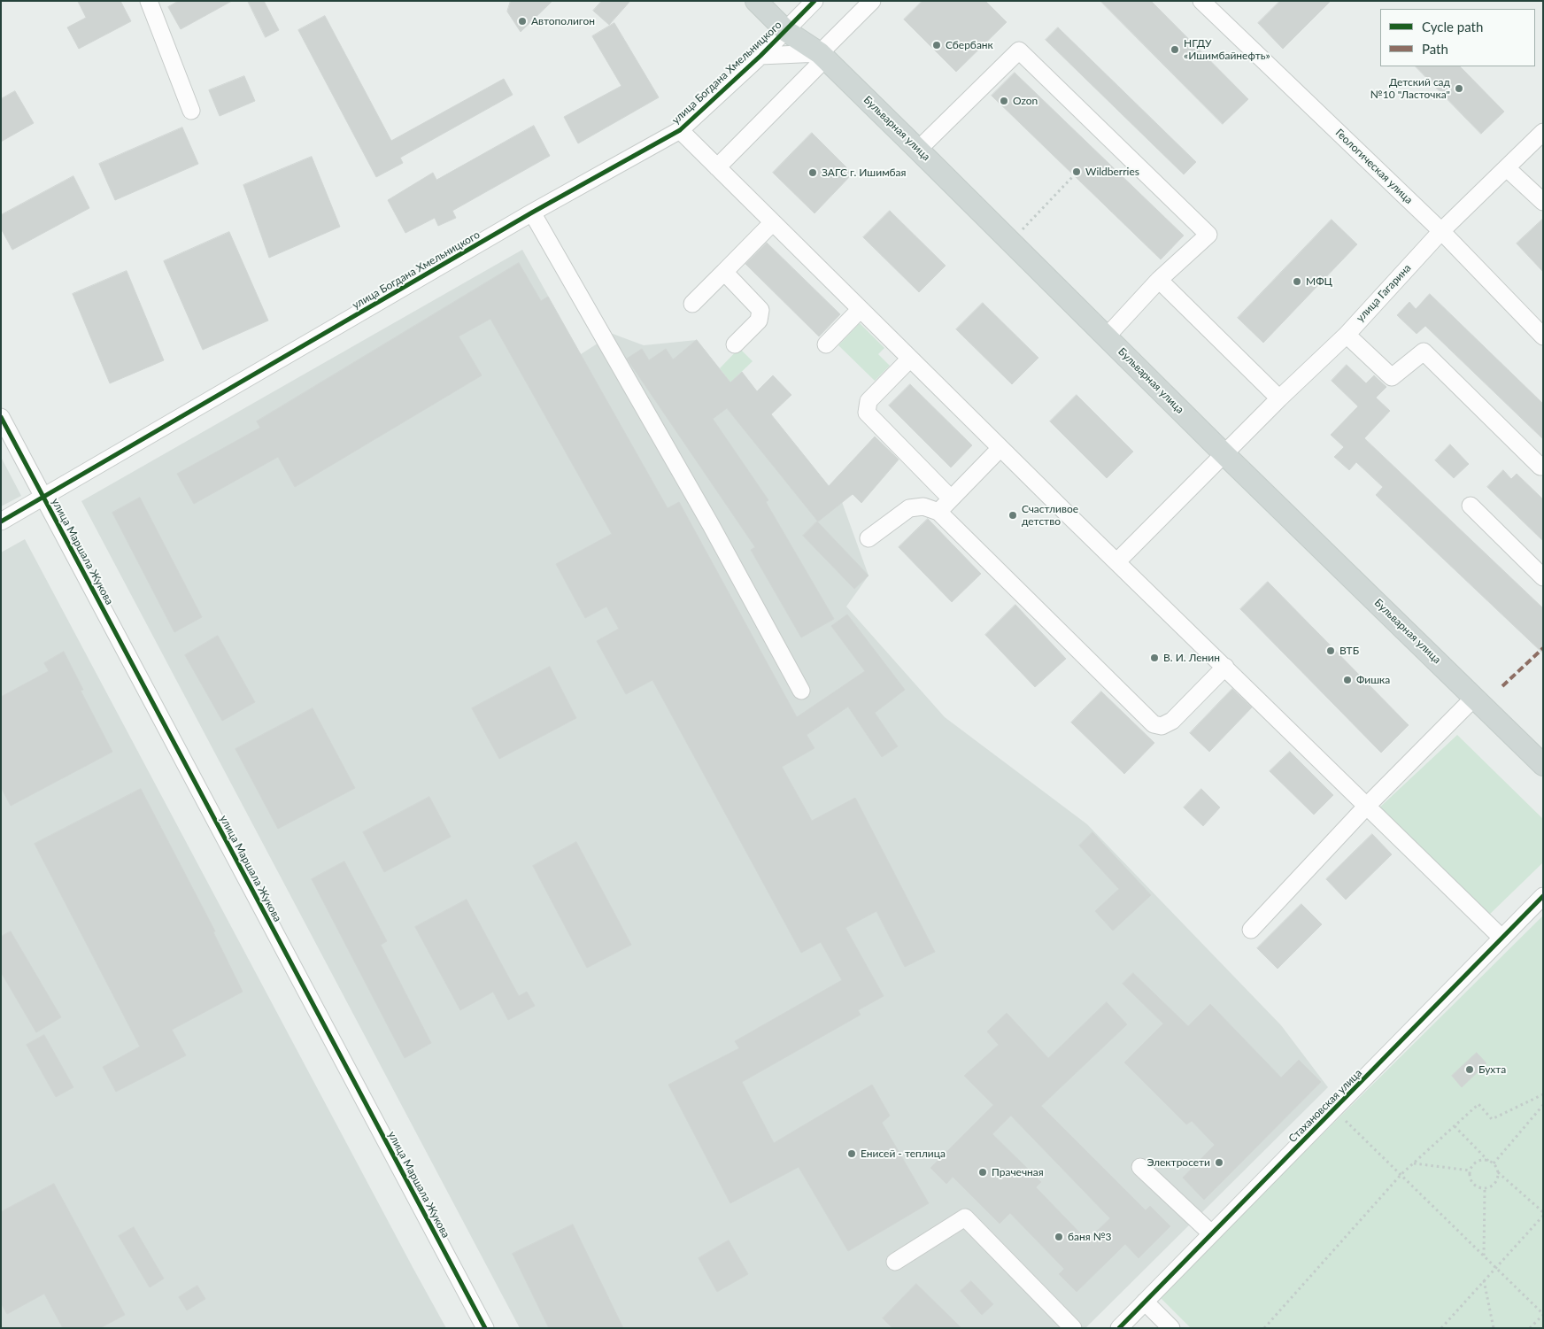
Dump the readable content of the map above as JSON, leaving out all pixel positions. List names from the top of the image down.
{
  "streets": {
    "main road": ["Бульварная улица"],
    "street": [
      "улица Богдана Хмельницкого",
      "Геологическая улица",
      "улица Гагарина",
      "улица Маршала Жукова",
      "Стахановская улица"
    ]
  },
  "crossings": [
    ["улица Богдана Хмельницкого", "Бульварная улица"],
    ["улица Богдана Хмельницкого", "улица Маршала Жукова"],
    ["Бульварная улица", "улица Гагарина"],
    ["Геологическая улица", "улица Гагарина"]
  ],
  "places": [
    "Автополигон",
    "Сбербанк",
    "НГДУ «Ишимбайнефть»",
    "Детский сад №10 \"Ласточка\"",
    "Ozon",
    "Wildberries",
    "ЗАГС г. Ишимбая",
    "МФЦ",
    "Счастливое детство",
    "ВТБ",
    "В. И. Ленин",
    "Фишка",
    "Бухта",
    "Енисей - теплица",
    "Электросети",
    "Прачечная",
    "баня №3"
  ],
  "legend": ["Cycle path", "Path"]
}
